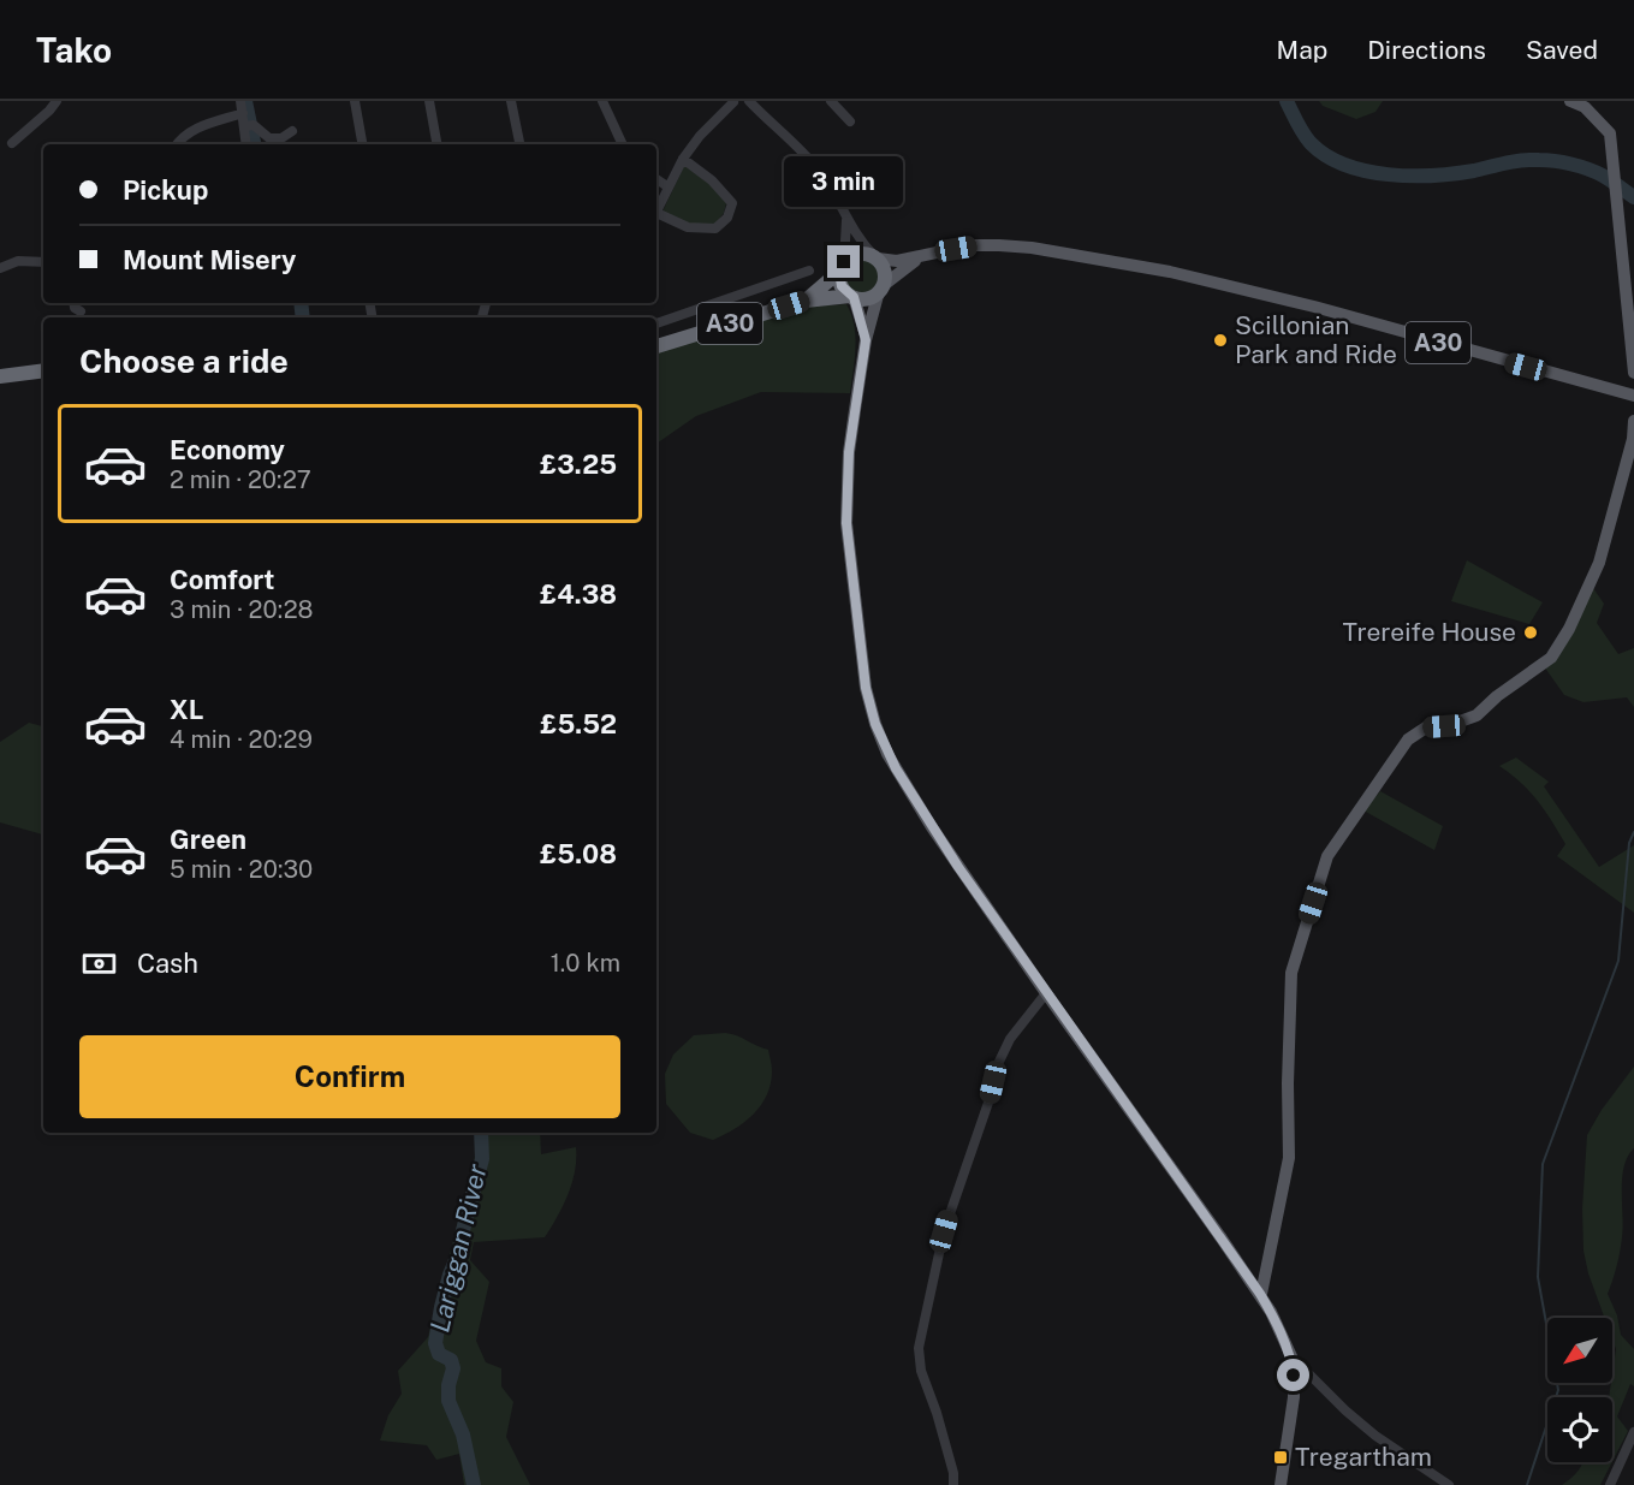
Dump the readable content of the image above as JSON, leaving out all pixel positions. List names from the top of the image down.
{
  "streets": {
    "highway": ["A30"]
  },
  "water": ["Lariggan River"],
  "places": {
    "other": ["Scillonian Park and Ride", "Trereife House"],
    "transit": ["Tregartham"]
  },
  "north": "bottom left",
  "page": {
    "header": "Tako",
    "nav": ["Map", "Directions", "Saved"],
    "banner": ["Pickup", "Mount Misery"],
    "bubble": "3 min",
    "heading": "Choose a ride",
    "list": [
      {
        "name": "Economy",
        "note": "2 min · 20:27",
        "value": "£3.25"
      },
      {
        "name": "Comfort",
        "note": "3 min · 20:28",
        "value": "£4.38"
      },
      {
        "name": "XL",
        "note": "4 min · 20:29",
        "value": "£5.52"
      },
      {
        "name": "Green",
        "note": "5 min · 20:30",
        "value": "£5.08"
      }
    ],
    "pay": ["Cash", "1.0 km"],
    "buttons": "Confirm"
  }
}
